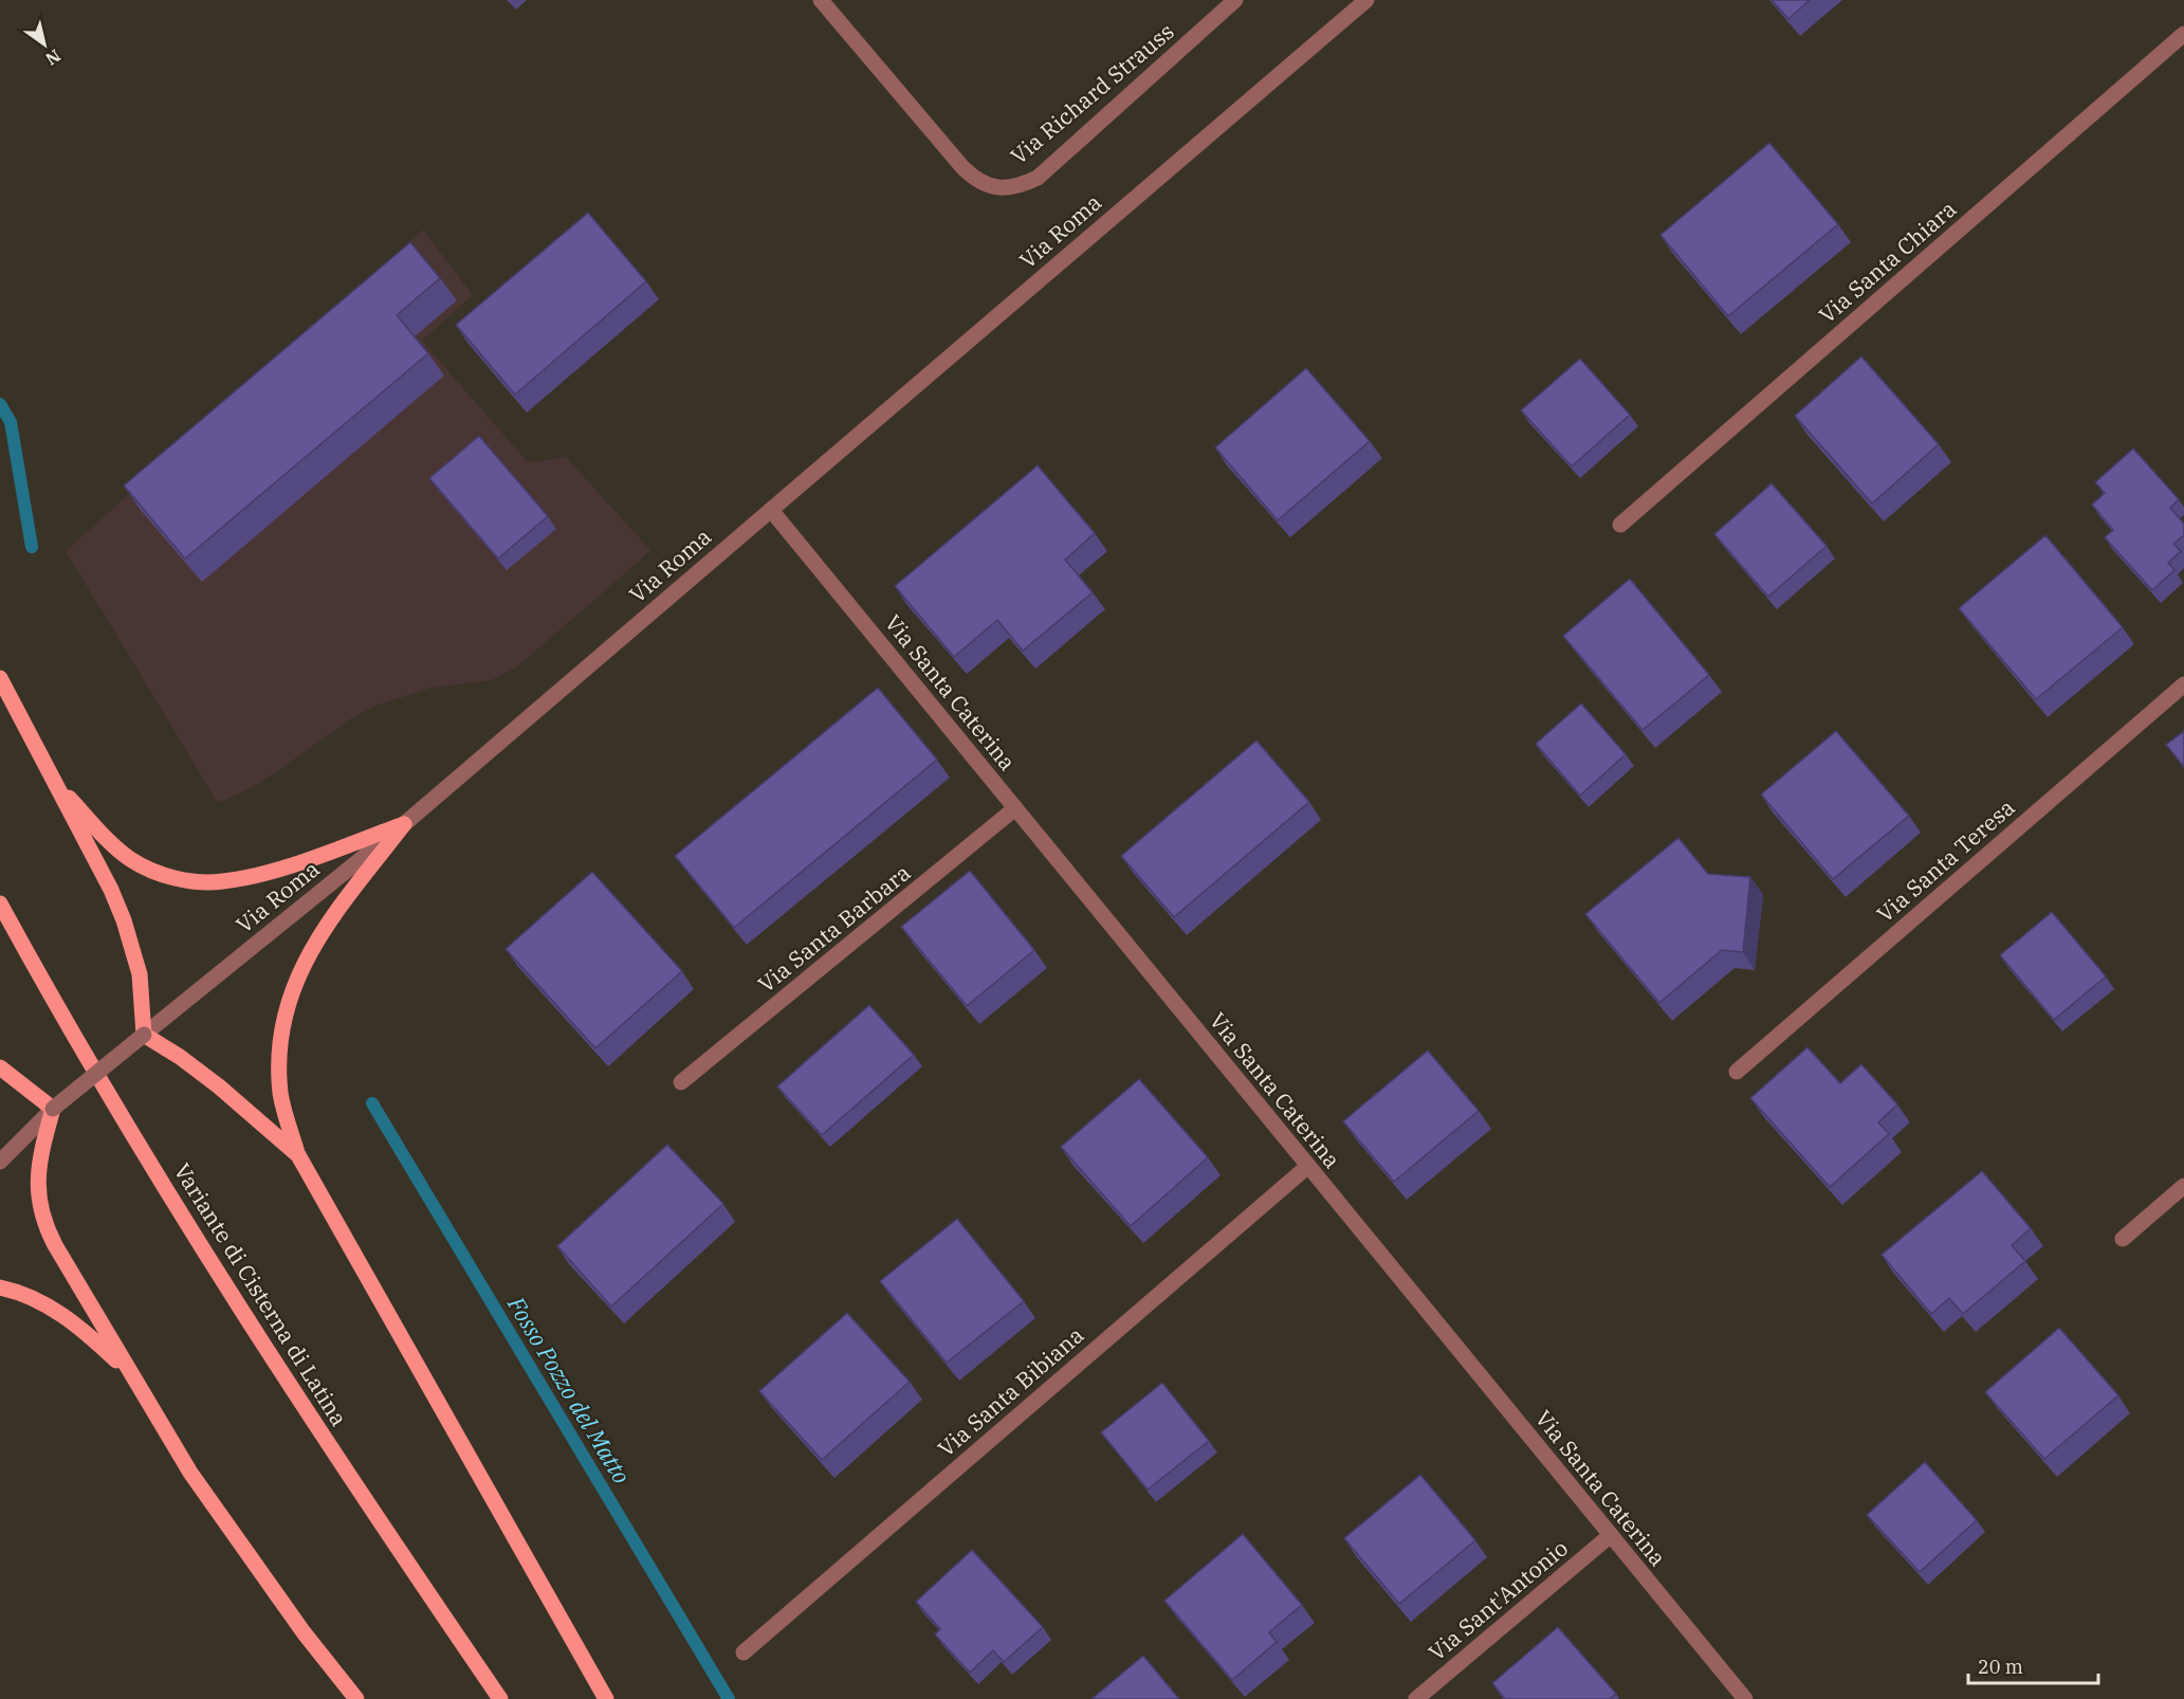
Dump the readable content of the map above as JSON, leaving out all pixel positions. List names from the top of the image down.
{
  "streets": {
    "main road": ["Variante di Cisterna di Latina"],
    "street": [
      "Via Richard Strauss",
      "Via Roma",
      "Via Santa Chiara",
      "Via Santa Caterina",
      "Via Santa Teresa",
      "Via Santa Barbara",
      "Via Santa Bibiana",
      "Via Sant'Antonio"
    ]
  },
  "crossings": [
    ["Via Roma", "Via Santa Caterina"],
    ["Via Santa Caterina", "Via Santa Barbara"],
    ["Via Santa Caterina", "Via Santa Bibiana"],
    ["Via Santa Caterina", "Via Sant'Antonio"]
  ],
  "water": ["Fosso Pozzo del Matto"],
  "scale_bar": "20 m",
  "north": "bottom right"
}
